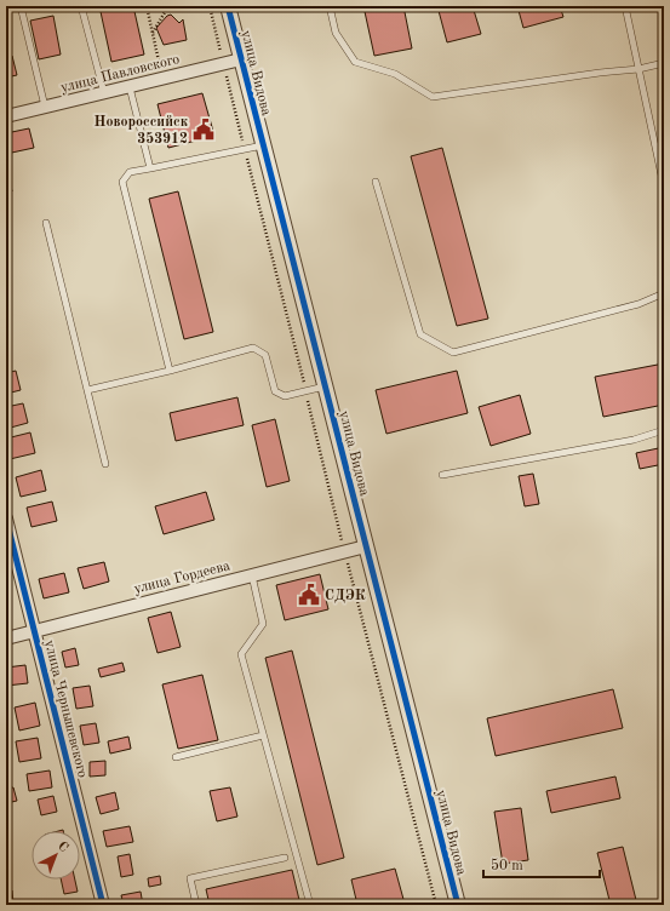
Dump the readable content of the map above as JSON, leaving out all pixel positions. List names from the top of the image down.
{
  "streets": {
    "street": [
      "улица Павловского",
      "улица Видова",
      "улица Гордеева",
      "улица Чернышевского"
    ]
  },
  "crossings": [
    ["улица Павловского", "улица Видова"],
    ["улица Видова", "улица Гордеева"],
    ["улица Гордеева", "улица Чернышевского"]
  ],
  "places": {
    "public building": ["Новороссийск 353912", "СДЭК"]
  },
  "scale_bar": "50 m",
  "north": "top right"
}
